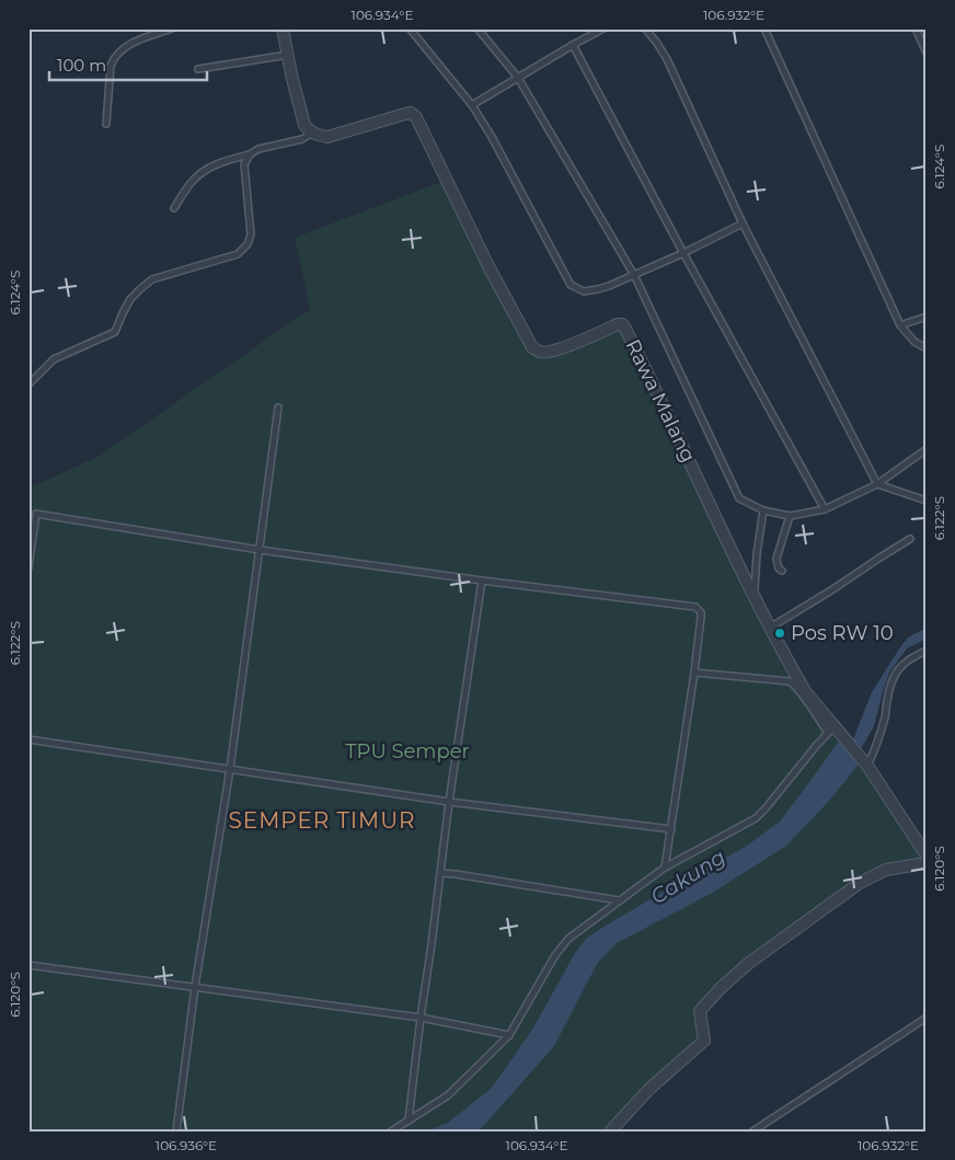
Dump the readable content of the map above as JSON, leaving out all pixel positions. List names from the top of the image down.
{
  "streets": {
    "street": ["Rawa Malang"]
  },
  "districts": ["SEMPER TIMUR"],
  "water": ["Cakung"],
  "parks": ["TPU Semper"],
  "places": ["Pos RW 10"],
  "scale_bar": "100 m",
  "coordinates": [
    "106.934°E",
    "106.932°E",
    "6.124°S",
    "6.122°S",
    "6.120°S",
    "106.936°E"
  ]
}
